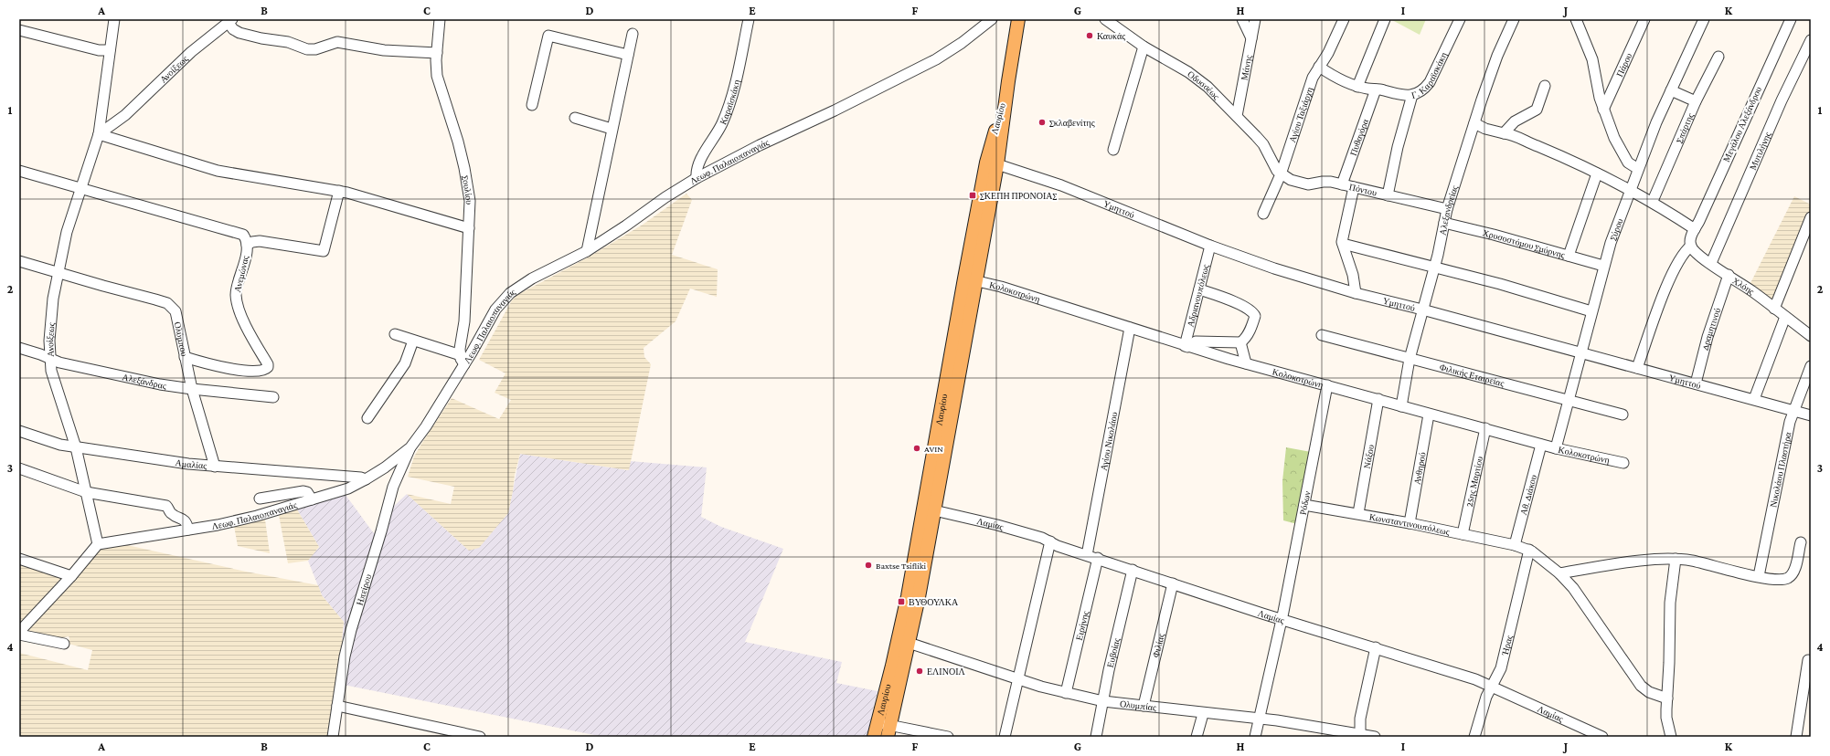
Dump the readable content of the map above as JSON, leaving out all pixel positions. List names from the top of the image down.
{
  "streets": {
    "main road": ["Λαυρίου"],
    "street": [
      "Πάρου",
      "Μάνης",
      "Ανοίξεως",
      "Γ. Καραϊσκάκη",
      "Οδυσσέως",
      "Καραϊσκάκη",
      "Αγίου Ταξιάρχη",
      "Μεγάλου Αλεξάνδρου",
      "Σπάρτης",
      "Πυθαγόρα",
      "Μυτιλήνης",
      "Λεωφ. Παλαιοπαναγιάς",
      "Σουλίου",
      "Πόντου",
      "Υμηττού",
      "Αλεξανδρείας",
      "Σύρου",
      "Χρυσοστόμου Σμύρνης",
      "Ανεμώνας",
      "Χλόης",
      "Κολοκοτρώνη",
      "Αδριανουπόλεως",
      "Δραμητινού",
      "Ολύμπου",
      "Φιλικής Εταιρείας",
      "Αλεξάνδρας",
      "Αγίου Νικολάου",
      "Νάξου",
      "Αμαλίας",
      "Ανθηρού",
      "Νικολάου Πλαστήρα",
      "25ης Μαρτίου",
      "Αθ. Διάκου",
      "Ρόδων",
      "Κωνσταντινουπόλεως",
      "Λαμίας",
      "Ηπείρου",
      "Ειρήνης",
      "Φιλίας",
      "Ήρας",
      "Ευβοίας",
      "Ολυμπίας"
    ]
  },
  "crossings": [
    ["Μάνης", "Οδυσσέως"],
    ["Ανοίξεως", "Λεωφ. Παλαιοπαναγιάς"],
    ["Ανοίξεως", "Ανεμώνας"],
    ["Ανοίξεως", "Ολύμπου"],
    ["Ανοίξεως", "Αλεξάνδρας"],
    ["Ανοίξεως", "Αμαλίας"],
    ["Γ. Καραϊσκάκη", "Αγίου Ταξιάρχη"],
    ["Γ. Καραϊσκάκη", "Πυθαγόρα"],
    ["Οδυσσέως", "Αγίου Ταξιάρχη"],
    ["Οδυσσέως", "Πόντου"],
    ["Καραϊσκάκη", "Λεωφ. Παλαιοπαναγιάς"],
    ["Αγίου Ταξιάρχη", "Πόντου"],
    ["Λαυρίου", "Υμηττού"],
    ["Λαυρίου", "Κολοκοτρώνη"],
    ["Λαυρίου", "Λαμίας"],
    ["Λαυρίου", "Ολυμπίας"],
    ["Πυθαγόρα", "Πόντου"],
    ["Μυτιλήνης", "Χλόης"],
    ["Λεωφ. Παλαιοπαναγιάς", "Σουλίου"],
    ["Λεωφ. Παλαιοπαναγιάς", "Αμαλίας"],
    ["Λεωφ. Παλαιοπαναγιάς", "Ηπείρου"],
    ["Πόντου", "Αλεξανδρείας"],
    ["Υμηττού", "Αλεξανδρείας"],
    ["Υμηττού", "Σύρου"],
    ["Υμηττού", "Αδριανουπόλεως"],
    ["Υμηττού", "Δραμητινού"],
    ["Υμηττού", "Νικολάου Πλαστήρα"],
    ["Αλεξανδρείας", "Χρυσοστόμου Σμύρνης"],
    ["Αλεξανδρείας", "Κολοκοτρώνη"],
    ["Αλεξανδρείας", "Φιλικής Εταιρείας"],
    ["Σύρου", "Χρυσοστόμου Σμύρνης"],
    ["Σύρου", "Κολοκοτρώνη"],
    ["Σύρου", "Φιλικής Εταιρείας"],
    ["Ανεμώνας", "Ολύμπου"],
    ["Χλόης", "Δραμητινού"],
    ["Κολοκοτρώνη", "Αδριανουπόλεως"],
    ["Κολοκοτρώνη", "Αγίου Νικολάου"],
    ["Κολοκοτρώνη", "Νάξου"],
    ["Κολοκοτρώνη", "Ανθηρού"],
    ["Κολοκοτρώνη", "25ης Μαρτίου"],
    ["Κολοκοτρώνη", "Αθ. Διάκου"],
    ["Κολοκοτρώνη", "Ρόδων"],
    ["Ολύμπου", "Αλεξάνδρας"],
    ["Ολύμπου", "Αμαλίας"],
    ["Αγίου Νικολάου", "Λαμίας"],
    ["Νάξου", "Κωνσταντινουπόλεως"],
    ["Ανθηρού", "Κωνσταντινουπόλεως"],
    ["25ης Μαρτίου", "Κωνσταντινουπόλεως"],
    ["Αθ. Διάκου", "Κωνσταντινουπόλεως"],
    ["Ρόδων", "Κωνσταντινουπόλεως"],
    ["Ρόδων", "Λαμίας"],
    ["Ρόδων", "Ολυμπίας"],
    ["Κωνσταντινουπόλεως", "Ήρας"],
    ["Λαμίας", "Ειρήνης"],
    ["Λαμίας", "Φιλίας"],
    ["Λαμίας", "Ήρας"],
    ["Λαμίας", "Ευβοίας"],
    ["Ειρήνης", "Ολυμπίας"],
    ["Φιλίας", "Ολυμπίας"],
    ["Ευβοίας", "Ολυμπίας"]
  ],
  "places": {
    "other": [
      "Καυκάς",
      "Σκλαβενίτης",
      "AVIN",
      "Baxtse Tsifliki",
      "ΕΛΙΝΟΙΛ"
    ],
    "transit": ["ΣΚΕΠΗ ΠΡΟΝΟΙΑΣ", "ΒΥΘΟΥΛΚΑ"]
  },
  "grid": {
    "columns": [
      "A",
      "B",
      "C",
      "D",
      "E",
      "F",
      "G",
      "H",
      "I",
      "J",
      "K"
    ],
    "rows": [
      "1",
      "2",
      "3",
      "4"
    ]
  }
}
